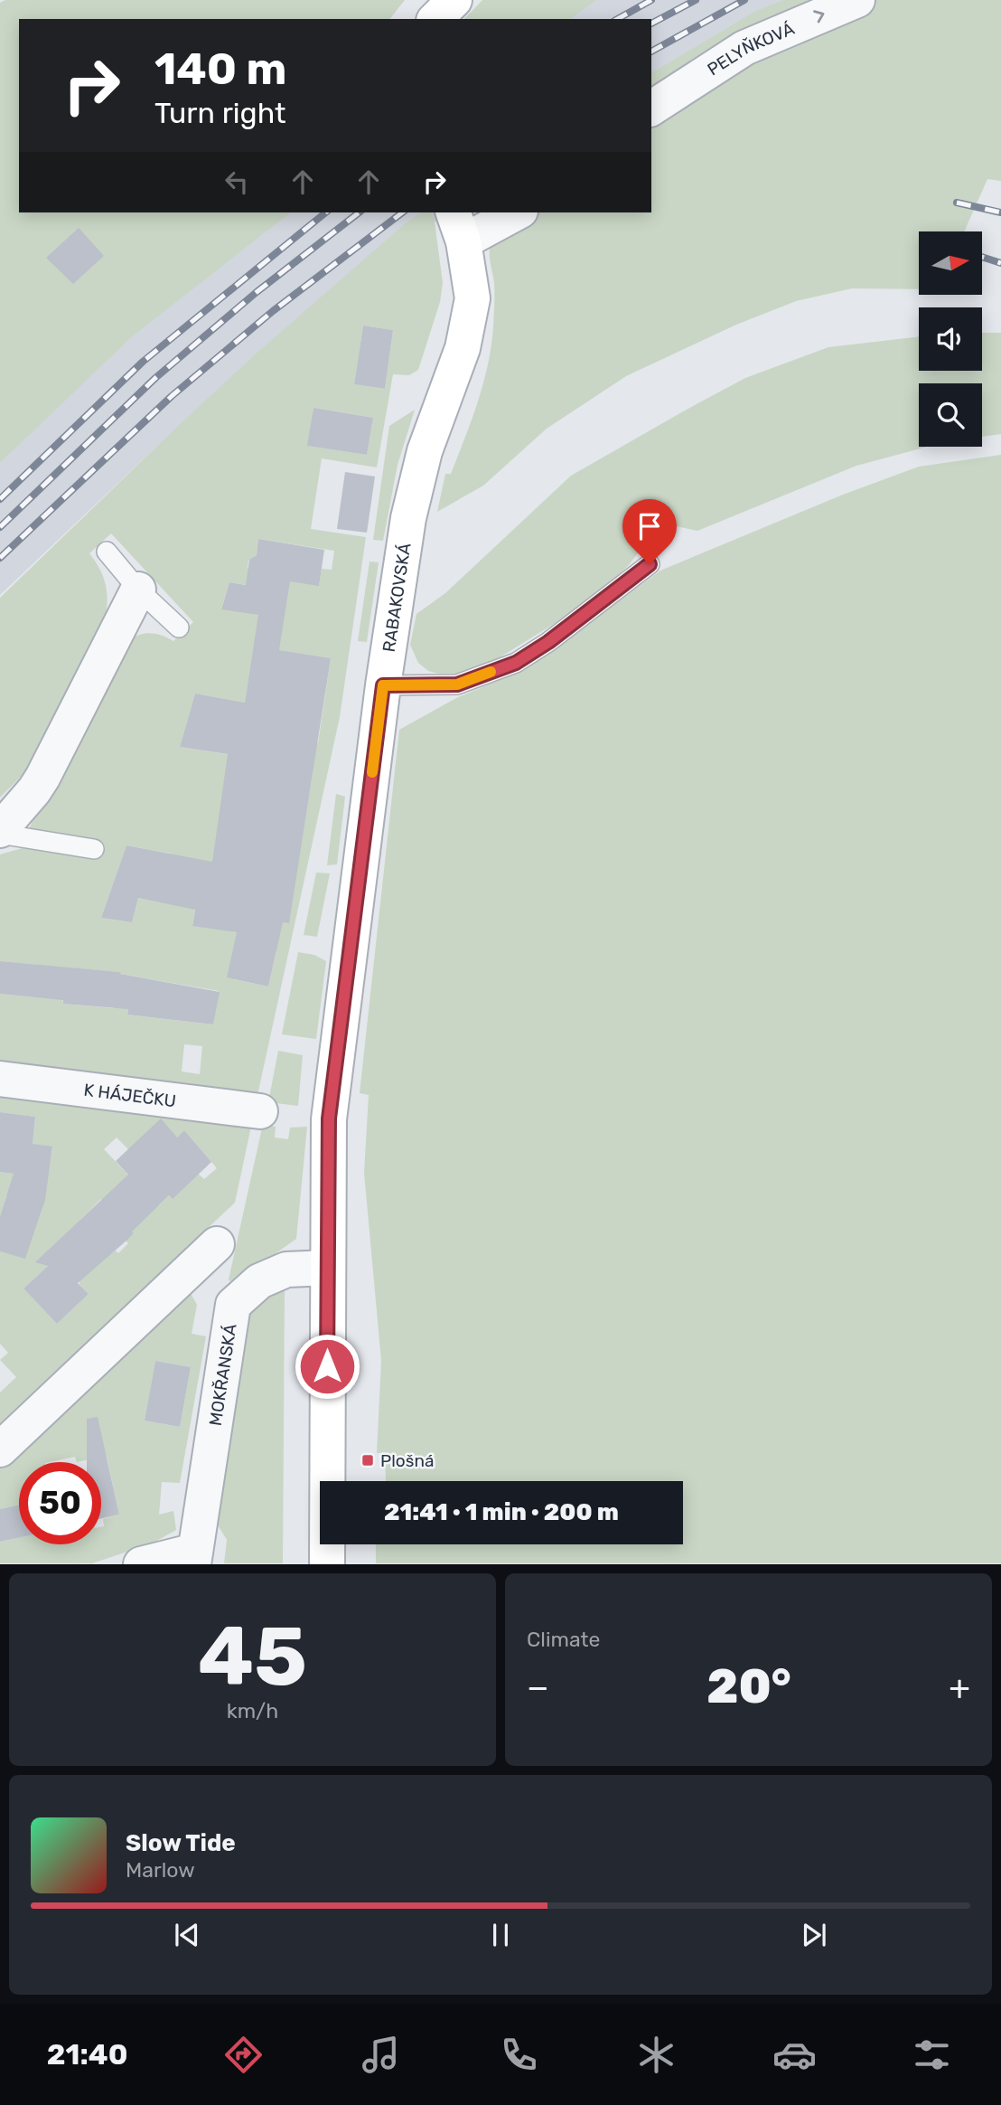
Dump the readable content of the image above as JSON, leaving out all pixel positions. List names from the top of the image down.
{
  "streets": {
    "main road": ["RABAKOVSKÁ"],
    "street": ["PELYŇKOVÁ", "K HÁJEČKU", "MOKŘANSKÁ"]
  },
  "crossings": [
    ["RABAKOVSKÁ", "MOKŘANSKÁ"]
  ],
  "one_way": ["PELYŇKOVÁ"],
  "places": {
    "transit": ["Plošná"]
  },
  "north": "right",
  "page": {
    "turn": ["140 m", "Turn right"],
    "limit": "50",
    "trip": "21:41 · 1 min · 200 m",
    "tile": [
      ["45", "km/h"],
      "Climate"
    ],
    "heat": ["−", "20°", "+"],
    "song": ["Slow Tide", "Marlow"],
    "tabs": "21:40"
  }
}
